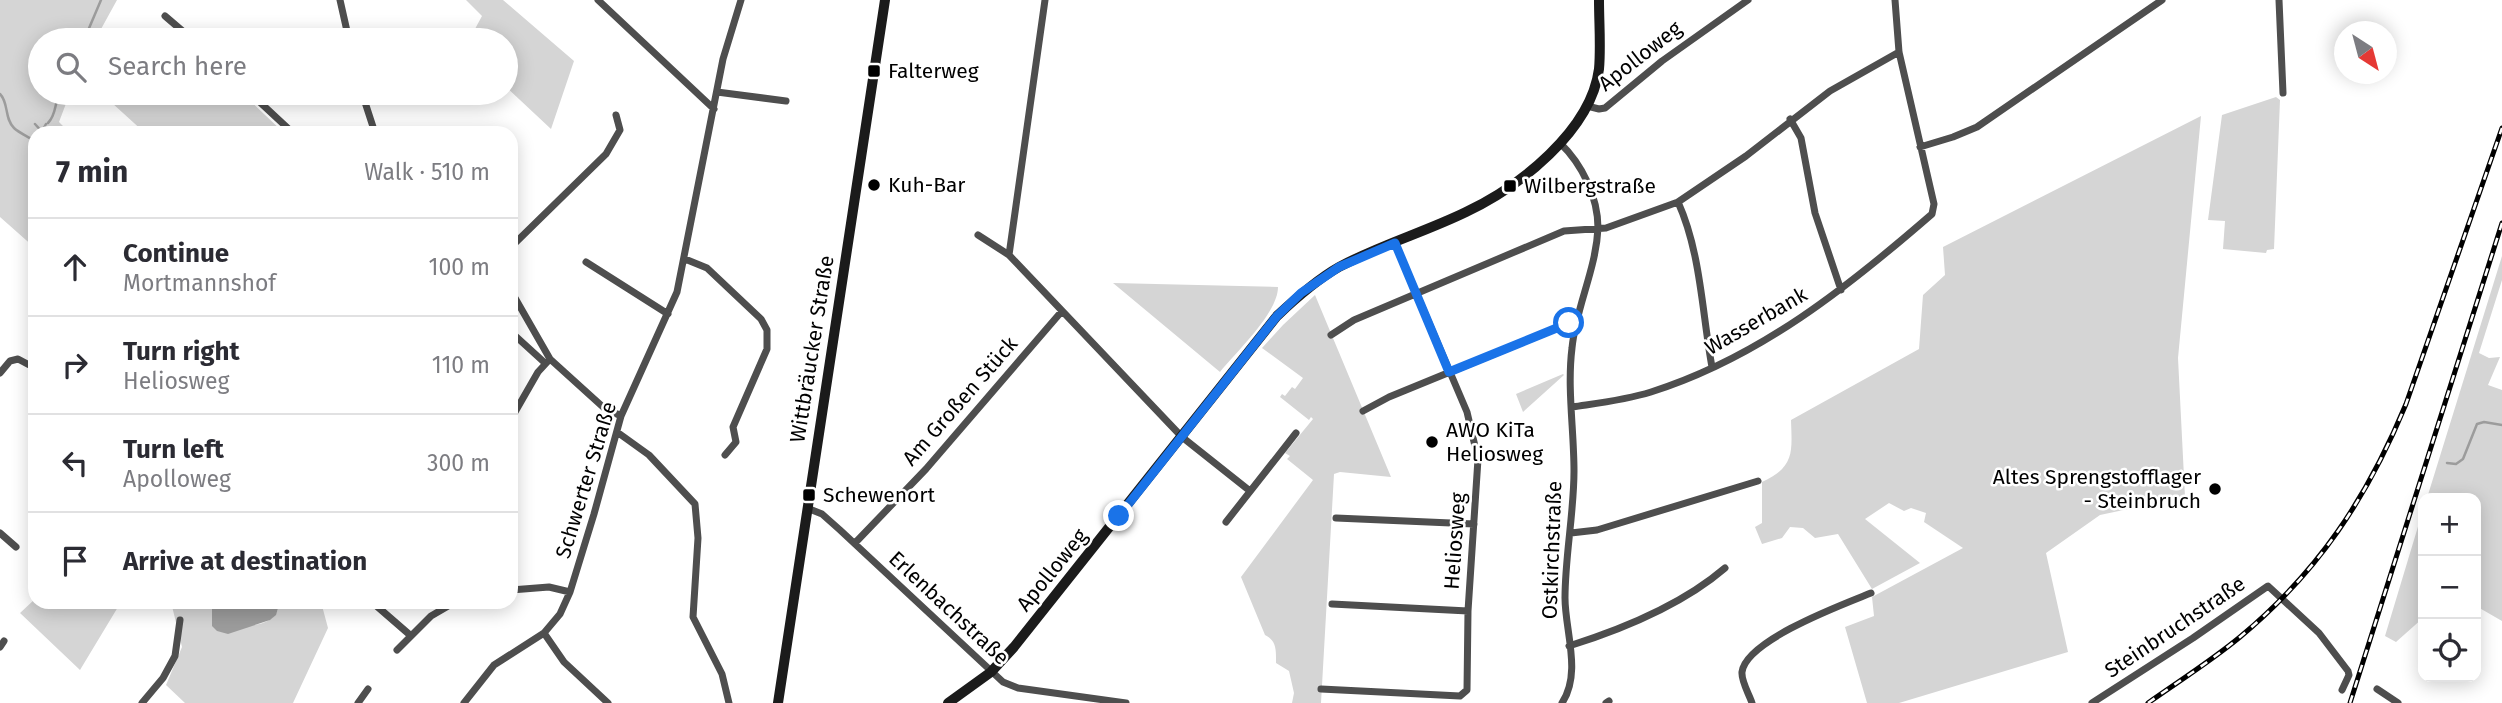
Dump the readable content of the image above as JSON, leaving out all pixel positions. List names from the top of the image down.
{
  "streets": {
    "street": [
      "Apolloweg",
      "Wasserbank",
      "Wittbräucker Straße",
      "Am Großen Stück",
      "Schwerter Straße",
      "Heliosweg",
      "Ostkirchstraße",
      "Erlenbachstraße",
      "Steinbruchstraße"
    ]
  },
  "crossings": [
    ["Apolloweg", "Heliosweg"],
    ["Apolloweg", "Ostkirchstraße"],
    ["Apolloweg", "Erlenbachstraße"],
    ["Wasserbank", "Ostkirchstraße"],
    ["Wittbräucker Straße", "Erlenbachstraße"],
    ["Am Großen Stück", "Erlenbachstraße"]
  ],
  "places": {
    "transit": ["Falterweg", "Wilbergstraße", "Schewenort"],
    "other": ["Kuh-Bar", "AWO KiTa Heliosweg", "Altes Sprengstofflager - Steinbruch"]
  },
  "north": "bottom right",
  "page": {
    "search": "Search here",
    "heading": ["7 min", "Walk · 510 m"],
    "list": [
      ["Continue", "Mortmannshof", "100 m"],
      ["Turn right", "Heliosweg", "110 m"],
      ["Turn left", "Apolloweg", "300 m"],
      "Arrive at destination"
    ],
    "map_buttons": ["+", "−"]
  }
}
